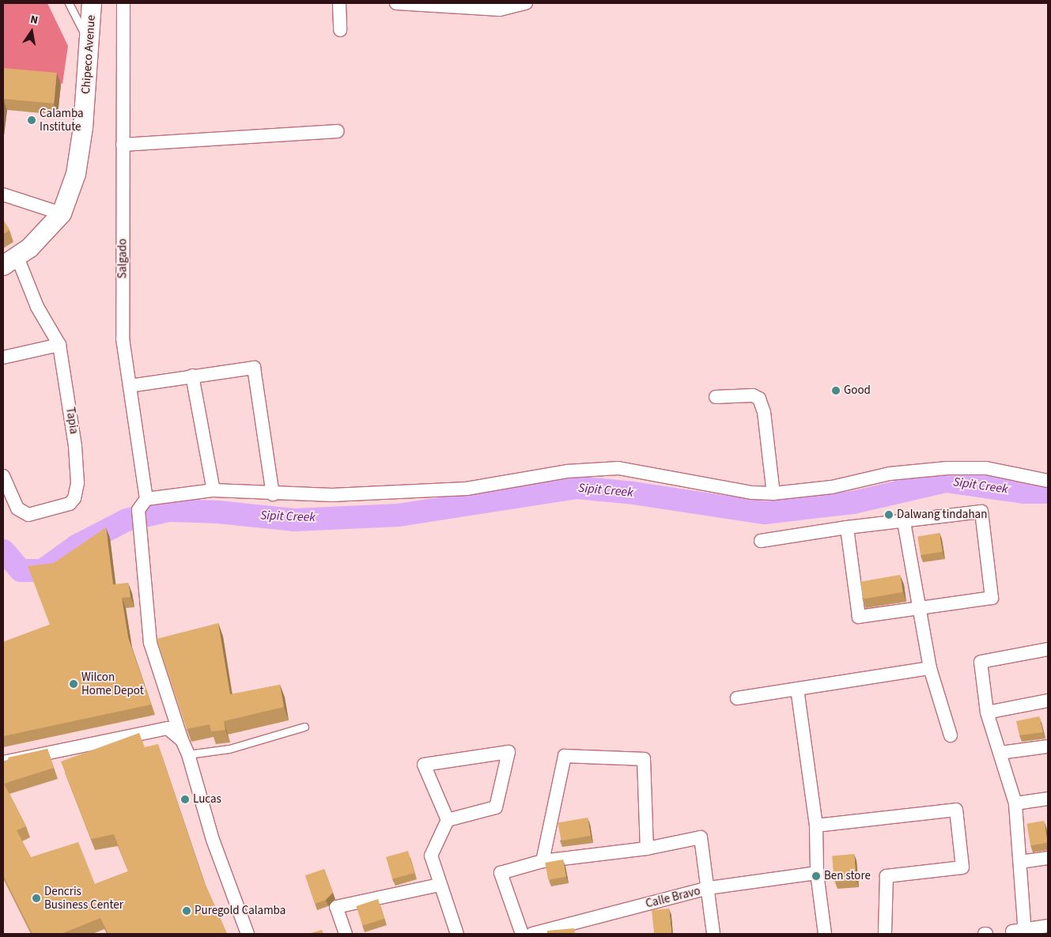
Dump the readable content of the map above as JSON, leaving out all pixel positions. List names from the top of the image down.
{
  "streets": {
    "main road": ["Chipeco Avenue"],
    "street": ["Salgado", "Tapia", "Calle Bravo"]
  },
  "crossings": [
    ["Chipeco Avenue", "Tapia"]
  ],
  "water": ["Sipit Creek"],
  "places": [
    "Calamba Institute",
    "Good",
    "Dalwang tindahan",
    "Wilcon Home Depot",
    "Lucas",
    "Ben store",
    "Dencris Business Center",
    "Puregold Calamba"
  ],
  "north": "top"
}
